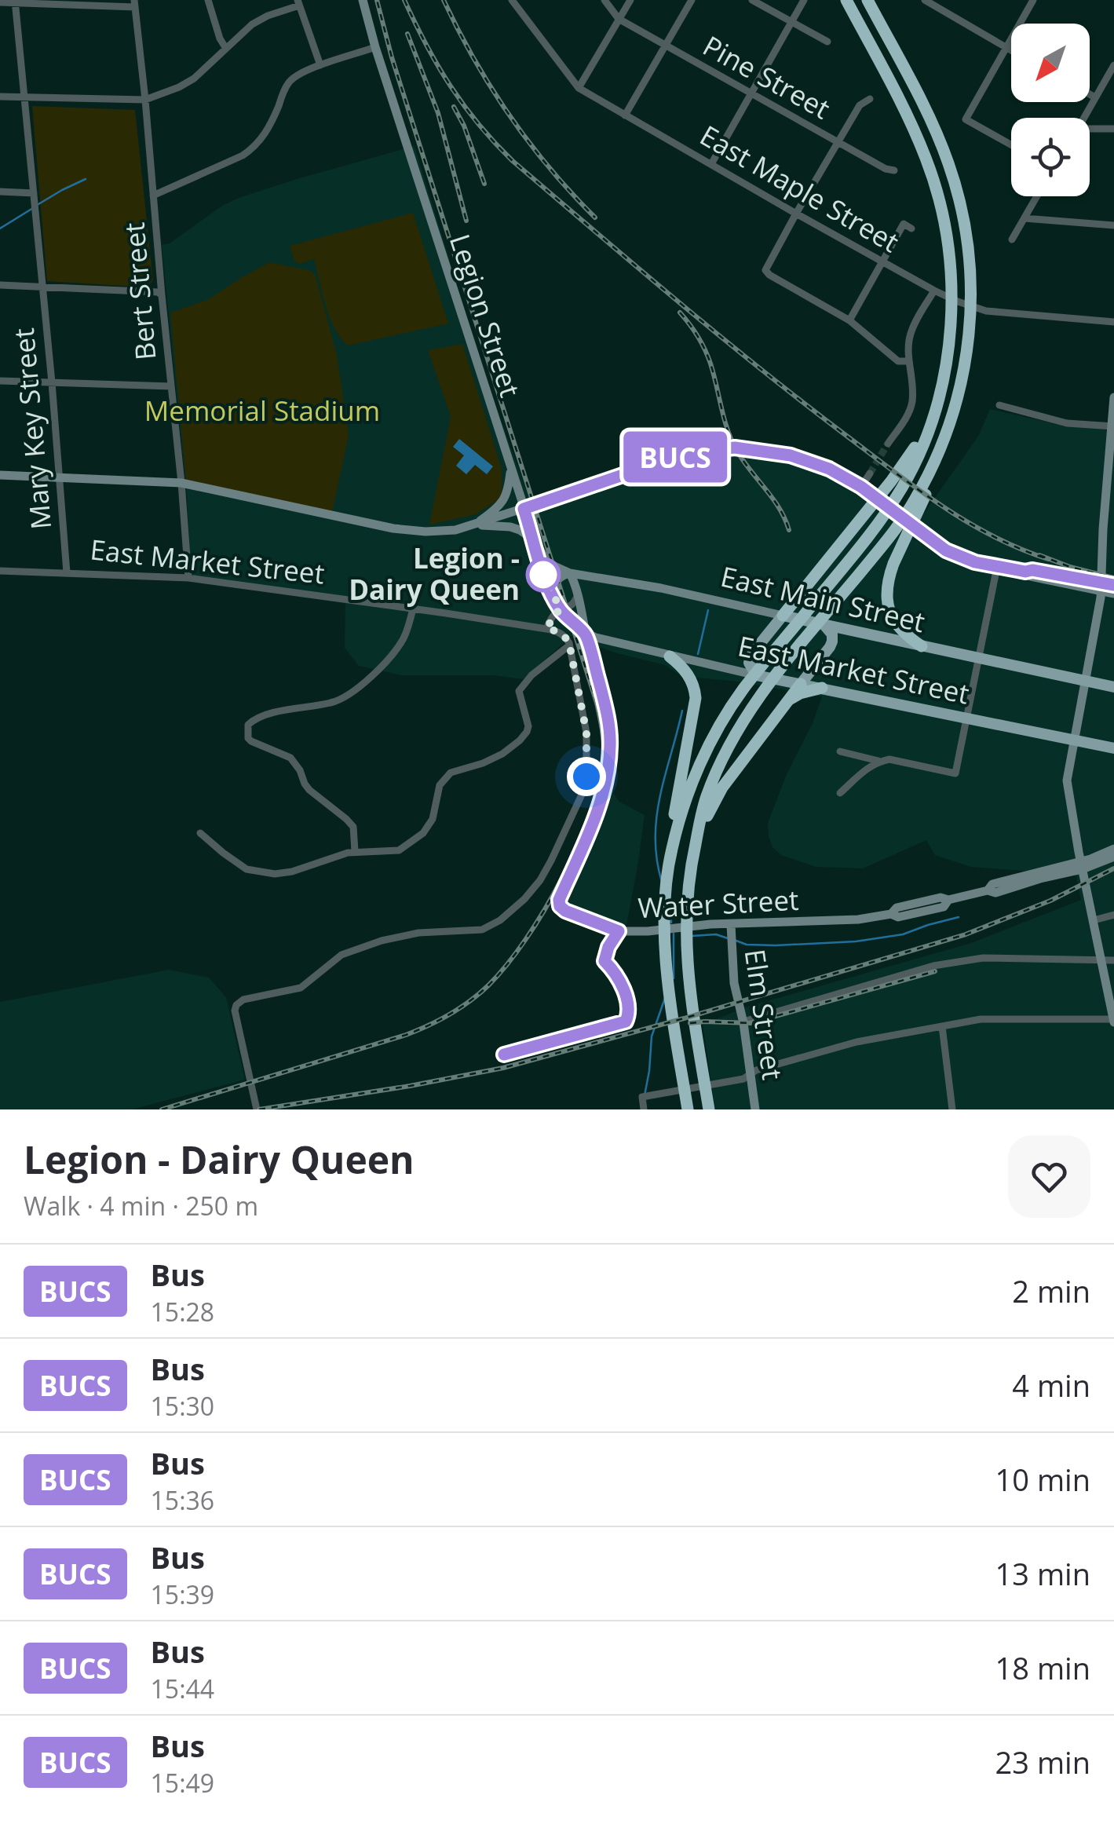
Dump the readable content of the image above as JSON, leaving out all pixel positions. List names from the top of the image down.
{
  "streets": {
    "main road": [
      "Legion Street",
      "East Market Street",
      "East Main Street",
      "Water Street",
      "Elm Street"
    ],
    "street": [
      "Pine Street",
      "East Maple Street",
      "Bert Street",
      "Mary Key Street"
    ]
  },
  "crossings": [
    ["Bert Street", "East Market Street"],
    ["Legion Street", "East Market Street"],
    ["Legion Street", "East Main Street"],
    ["Legion Street", "Water Street"],
    ["Mary Key Street", "East Market Street"],
    ["East Market Street", "East Main Street"],
    ["East Market Street", "Water Street"],
    ["Water Street", "Elm Street"]
  ],
  "parks": ["Memorial Stadium"],
  "places": ["Legion - Dairy Queen"],
  "lines": ["bus line BUCS"],
  "north": "bottom left",
  "page": {
    "on_map": "BUCS",
    "heading": ["Legion - Dairy Queen", "Walk · 4 min · 250 m"],
    "list": [
      {
        "mark": "BUCS",
        "name": "Bus",
        "note": "15:28",
        "value": "2 min"
      },
      {
        "mark": "BUCS",
        "name": "Bus",
        "note": "15:30",
        "value": "4 min"
      },
      {
        "mark": "BUCS",
        "name": "Bus",
        "note": "15:36",
        "value": "10 min"
      },
      {
        "mark": "BUCS",
        "name": "Bus",
        "note": "15:39",
        "value": "13 min"
      },
      {
        "mark": "BUCS",
        "name": "Bus",
        "note": "15:44",
        "value": "18 min"
      },
      {
        "mark": "BUCS",
        "name": "Bus",
        "note": "15:49",
        "value": "23 min"
      }
    ]
  }
}
